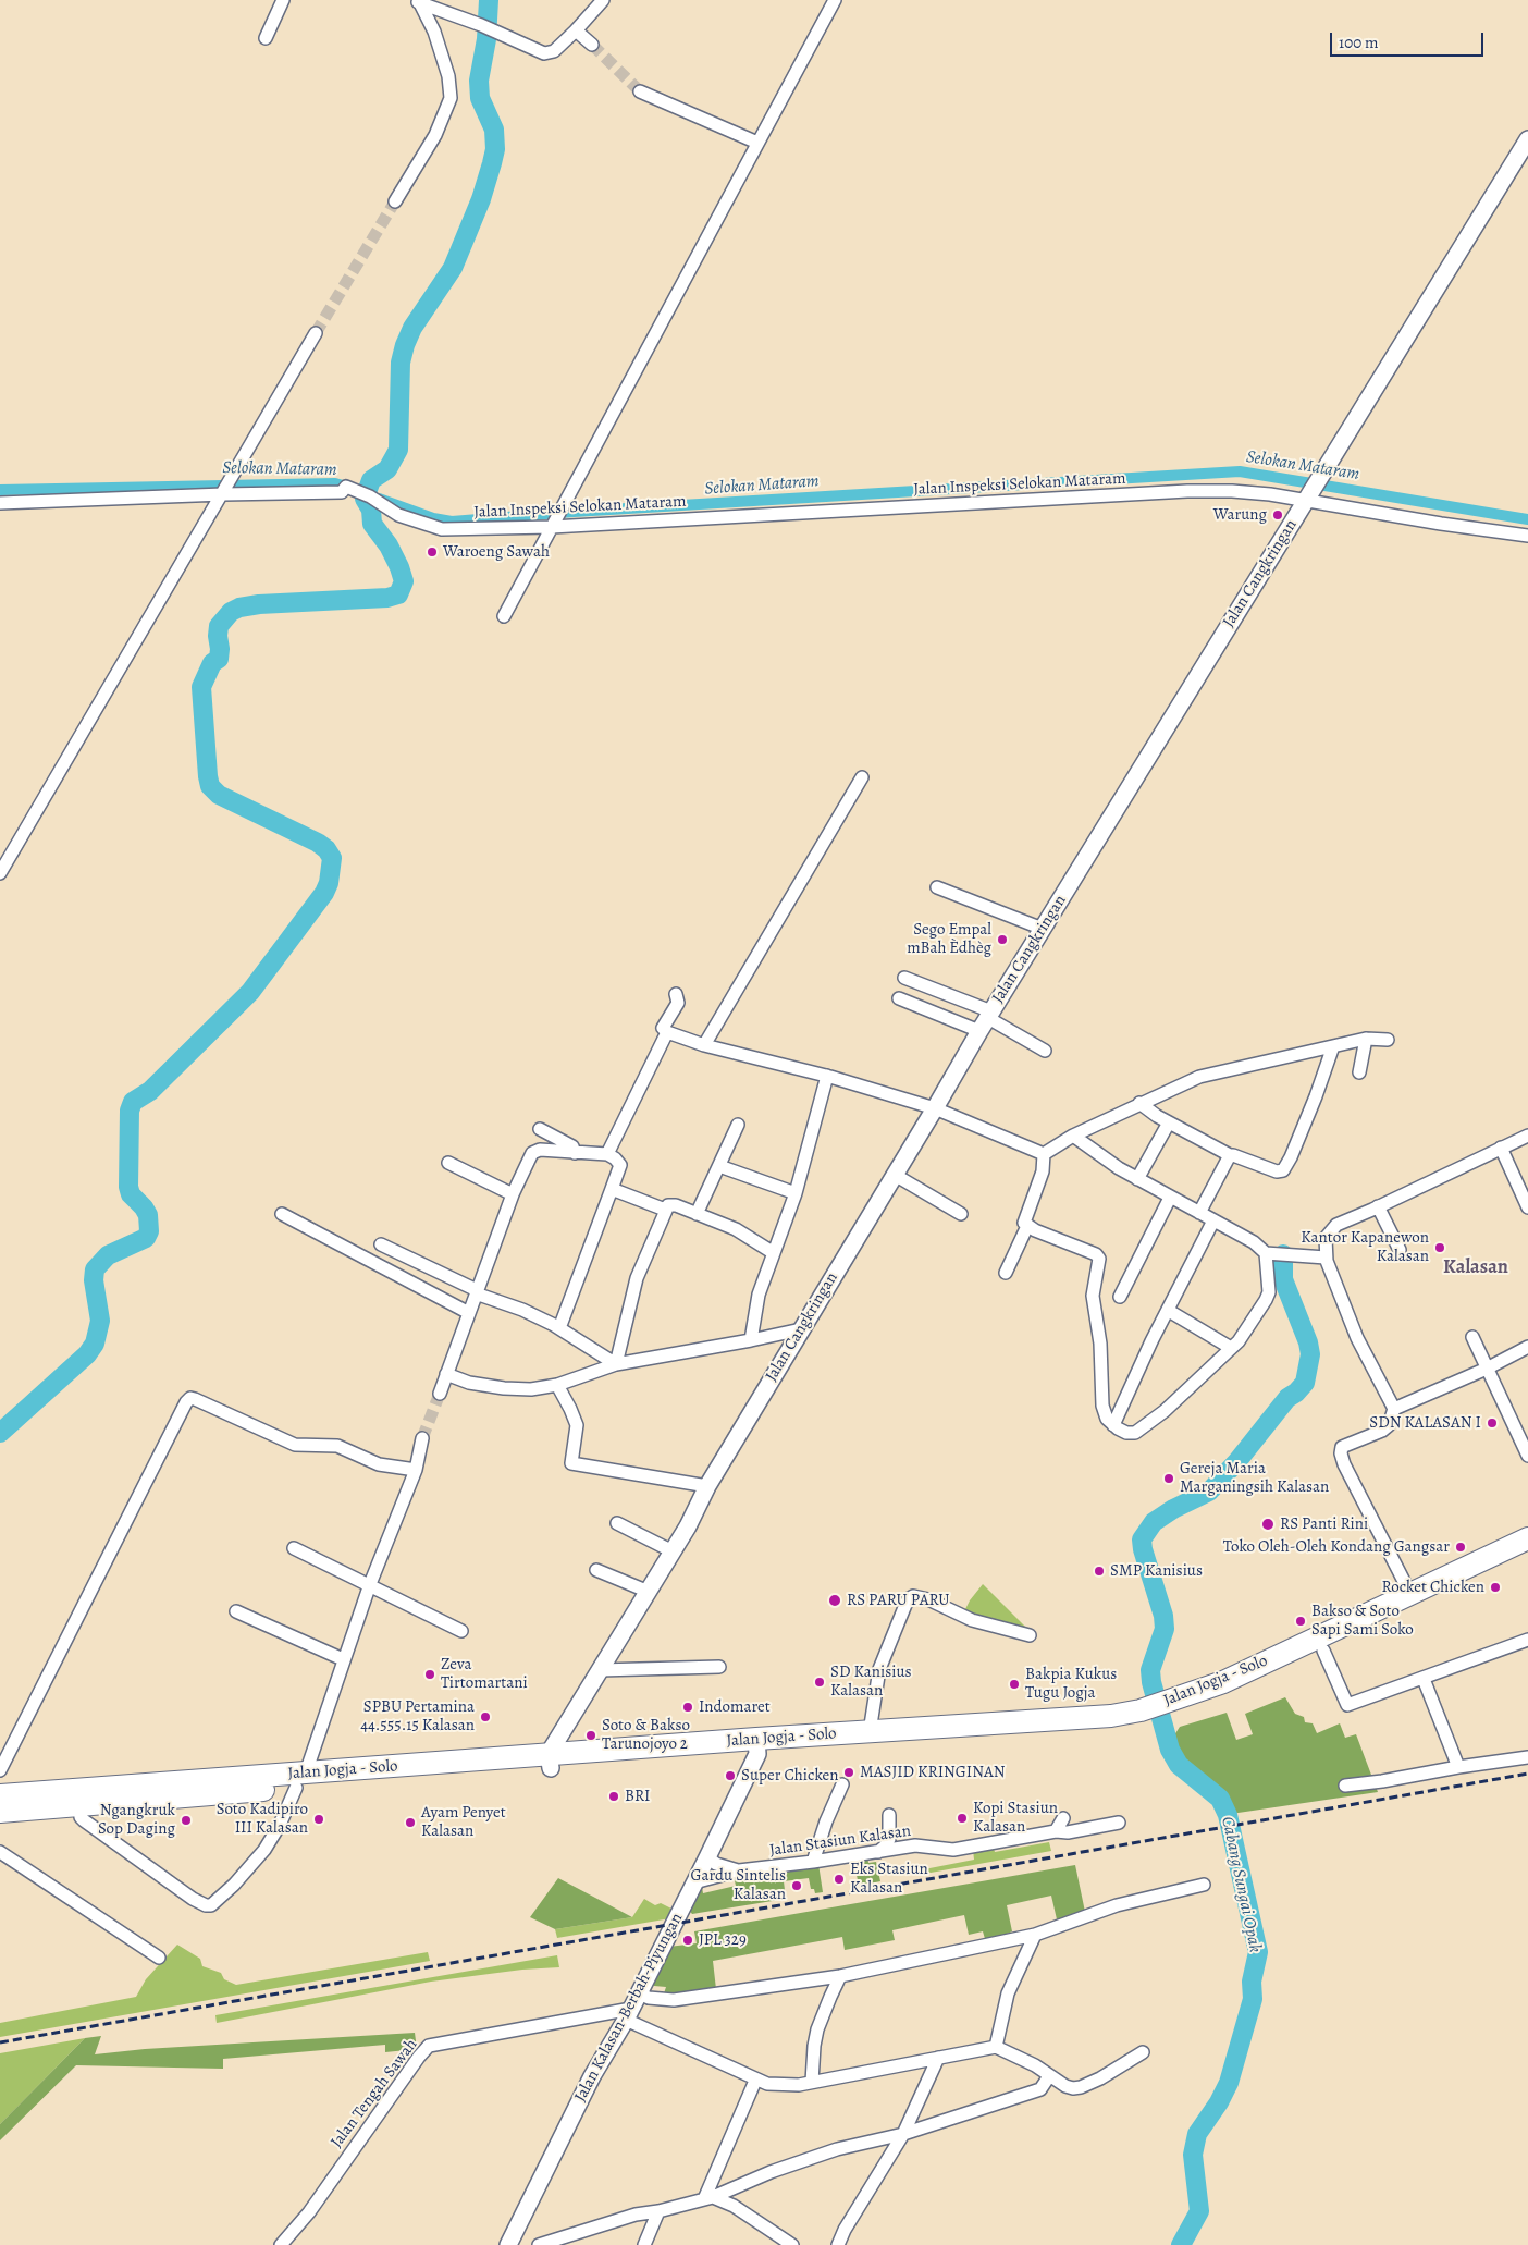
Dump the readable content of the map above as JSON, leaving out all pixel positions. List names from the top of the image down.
{
  "streets": {
    "highway": ["Jalan Jogja - Solo"],
    "main road": ["Jalan Cangkringan", "Jalan Kalasan-Berbah-Piyungan"],
    "street": ["Jalan Inspeksi Selokan Mataram", "Jalan Stasiun Kalasan", "Jalan Tengah Sawah"]
  },
  "crossings": [
    ["Jalan Inspeksi Selokan Mataram", "Jalan Cangkringan"],
    ["Jalan Cangkringan", "Jalan Jogja - Solo"],
    ["Jalan Jogja - Solo", "Jalan Kalasan-Berbah-Piyungan"],
    ["Jalan Stasiun Kalasan", "Jalan Kalasan-Berbah-Piyungan"],
    ["Jalan Kalasan-Berbah-Piyungan", "Jalan Tengah Sawah"]
  ],
  "districts": ["Kalasan"],
  "water": ["Selokan Mataram", "Cabang Sungai Opak"],
  "places": [
    "Warung",
    "Waroeng Sawah",
    "Sego Empal mBah Èdhèg",
    "Kantor Kapanewon Kalasan",
    "SDN KALASAN I",
    "Gereja Maria Marganingsih Kalasan",
    "RS Panti Rini",
    "Toko Oleh-Oleh Kondang Gangsar",
    "SMP Kanisius",
    "Rocket Chicken",
    "RS PARU PARU",
    "Bakso & Soto Sapi Sami Soko",
    "Zeva Tirtomartani",
    "SD Kanisius Kalasan",
    "Bakpia Kukus Tugu Jogja",
    "Indomaret",
    "SPBU Pertamina 44.555.15 Kalasan",
    "Soto & Bakso Tarunojoyo 2",
    "MASJID KRINGINAN",
    "Super Chicken",
    "BRI",
    "Kopi Stasiun Kalasan",
    "Soto Kadipiro III Kalasan",
    "Ngangkruk Sop Daging",
    "Ayam Penyet Kalasan",
    "Eks Stasiun Kalasan",
    "Gardu Sintelis Kalasan",
    "JPL 329"
  ],
  "scale_bar": "100 m"
}
